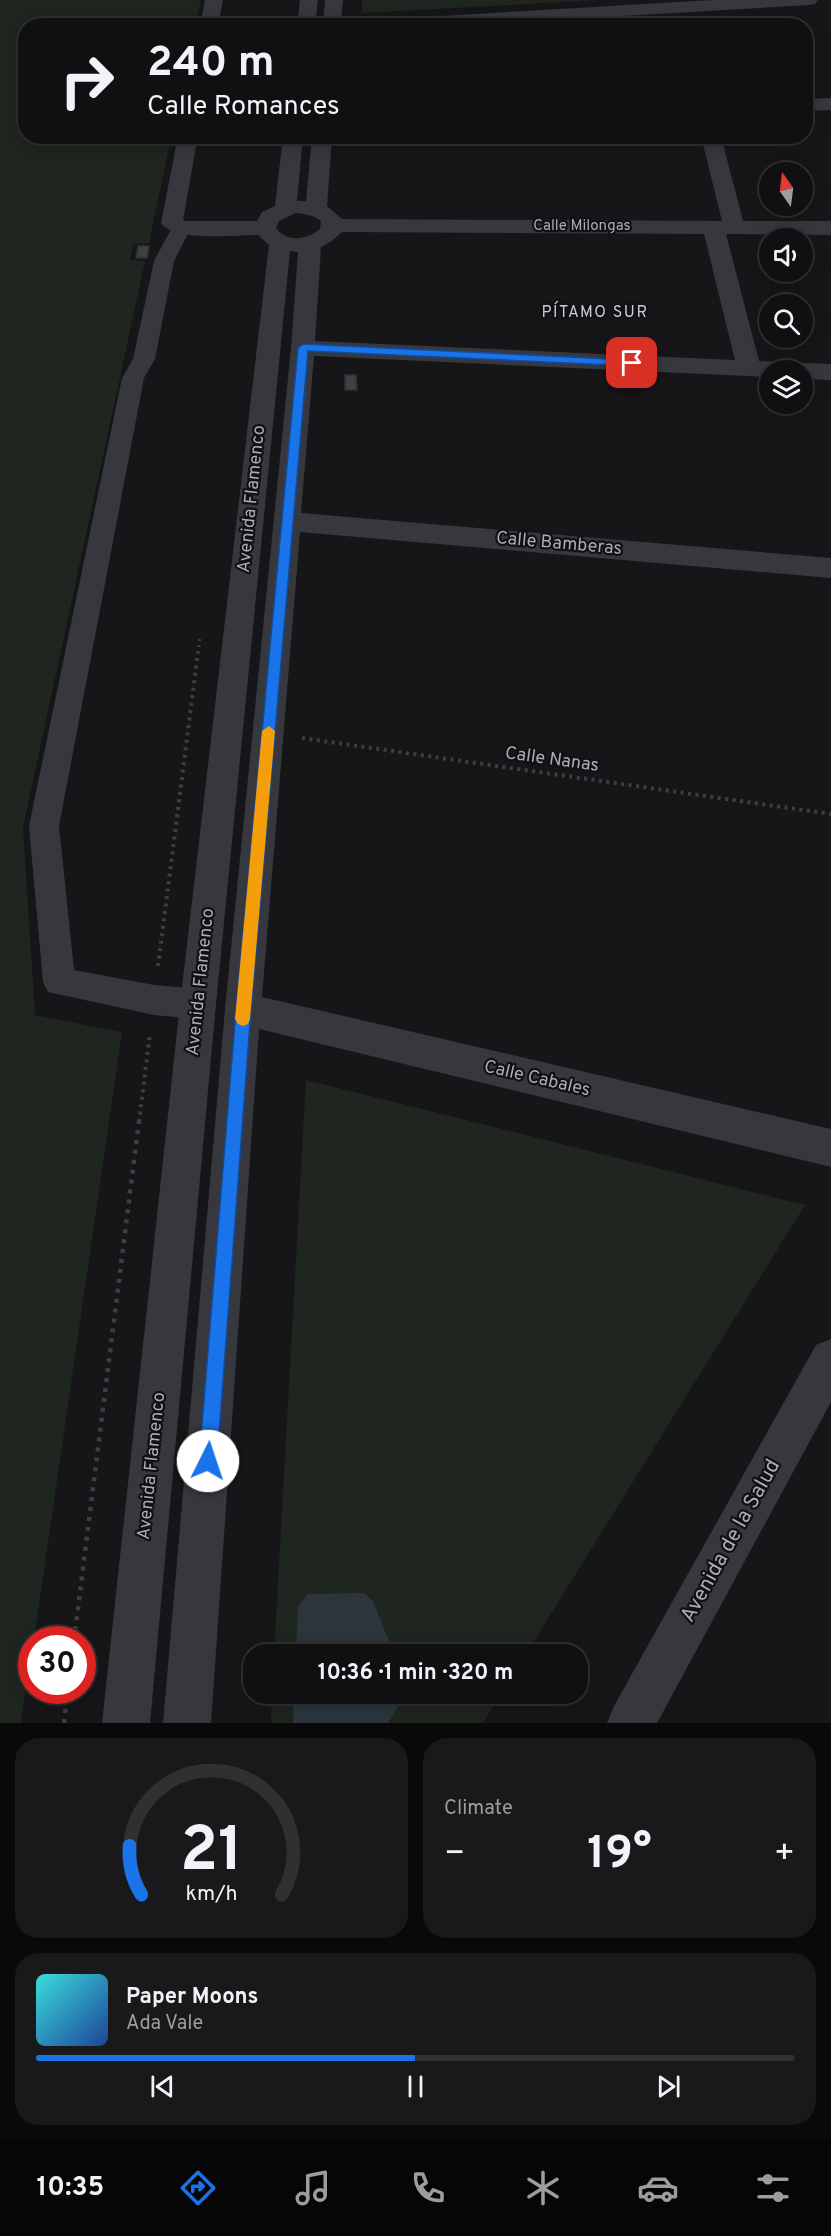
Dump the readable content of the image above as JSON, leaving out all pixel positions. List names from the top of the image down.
{
  "streets": {
    "street": [
      "Calle Milongas",
      "Avenida Flamenco",
      "Calle Bamberas",
      "Calle Cabales",
      "Avenida de la Salud"
    ],
    "path": ["Calle Nanas"]
  },
  "crossings": [
    ["Calle Milongas", "Avenida Flamenco"],
    ["Avenida Flamenco", "Calle Bamberas"],
    ["Avenida Flamenco", "Calle Nanas"],
    ["Avenida Flamenco", "Calle Cabales"]
  ],
  "districts": ["PÍTAMO SUR"],
  "north": "top",
  "page": {
    "turn": ["240 m", "Calle Romances"],
    "limit": "30",
    "trip": "10:36 · 1 min · 320 m",
    "tile": "Climate",
    "heat": ["−", "19°", "+"],
    "song": ["Paper Moons", "Ada Vale"],
    "tabs": "10:35",
    "gauge": ["21", "km/h"]
  }
}
